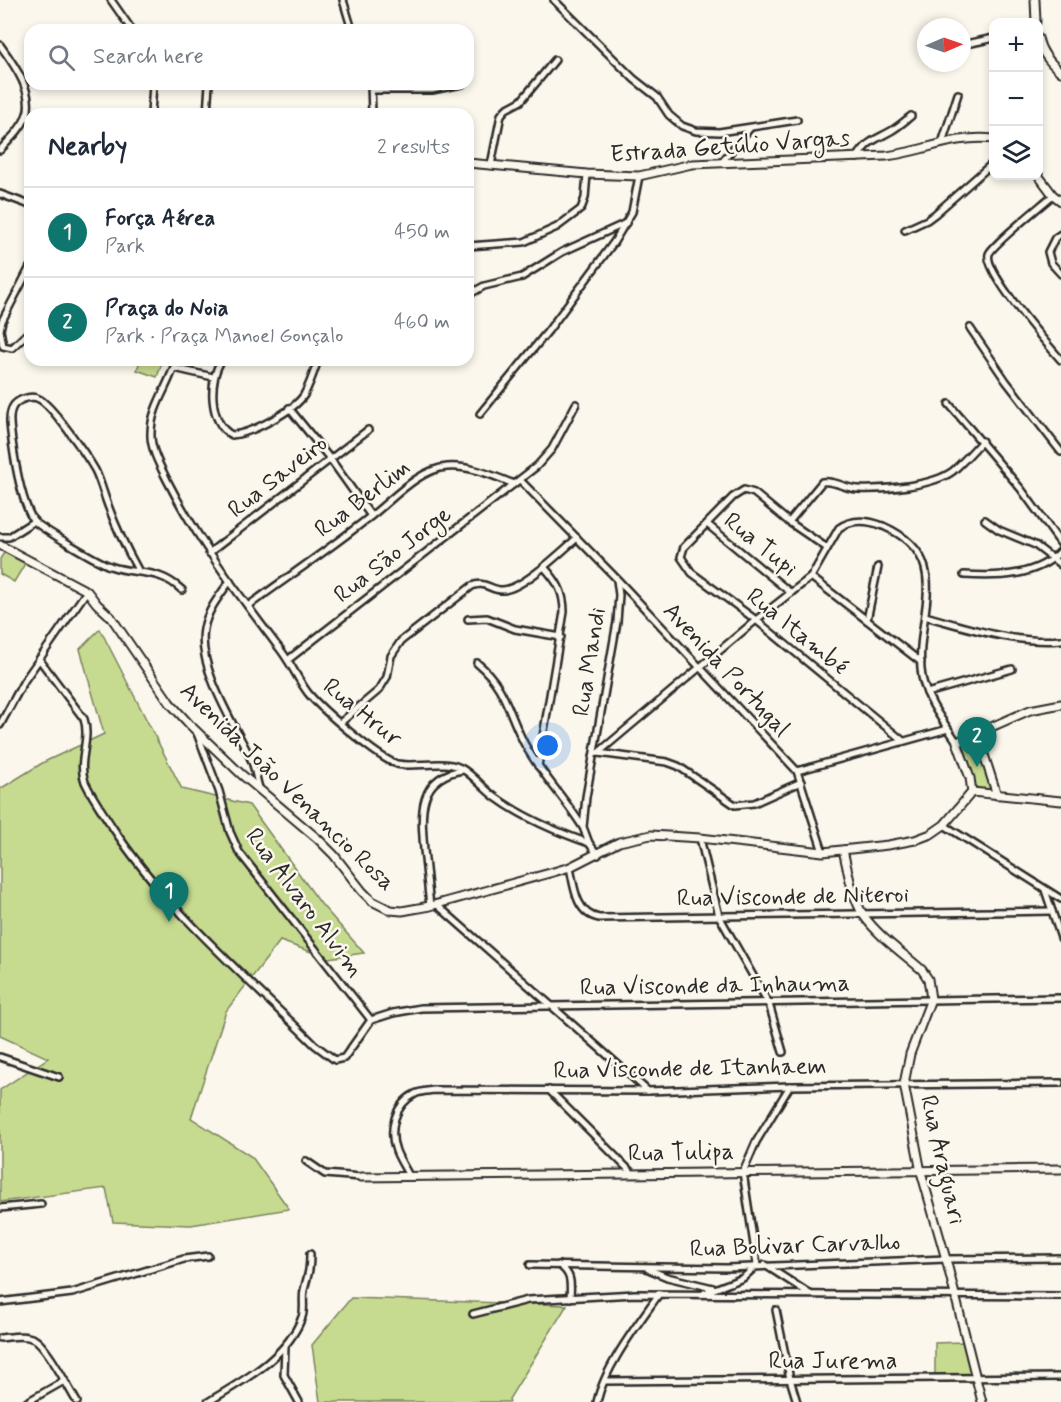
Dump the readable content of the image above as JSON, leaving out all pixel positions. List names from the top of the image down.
{
  "streets": {
    "main road": [
      "Estrada Getúlio Vargas",
      "Avenida João Venancio Rosa",
      "Rua Tulipa",
      "Rua Araguari"
    ],
    "street": [
      "Rua Saveiro",
      "Rua Berlim",
      "Rua Tupi",
      "Rua São Jorge",
      "Rua Itambé",
      "Rua Mandi",
      "Avenida Portugal",
      "Rua Hrur",
      "Rua Visconde de Niteroi",
      "Rua Alvaro Alvim",
      "Rua Visconde da Inhauma",
      "Rua Visconde de Itanhaem",
      "Rua Bolivar Carvalho",
      "Rua Jurema"
    ]
  },
  "crossings": [
    ["Rua Saveiro", "Rua Hrur"],
    ["Rua Berlim", "Rua São Jorge"],
    ["Rua Berlim", "Rua Hrur"],
    ["Rua Tupi", "Rua Itambé"],
    ["Rua São Jorge", "Avenida Portugal"],
    ["Rua São Jorge", "Rua Hrur"],
    ["Rua Mandi", "Avenida Portugal"],
    ["Rua Mandi", "Avenida João Venancio Rosa"],
    ["Avenida João Venancio Rosa", "Rua Visconde de Niteroi"],
    ["Avenida João Venancio Rosa", "Rua Alvaro Alvim"],
    ["Rua Alvaro Alvim", "Rua Visconde da Inhauma"],
    ["Rua Visconde da Inhauma", "Rua Araguari"],
    ["Rua Visconde de Itanhaem", "Rua Tulipa"],
    ["Rua Visconde de Itanhaem", "Rua Araguari"],
    ["Rua Tulipa", "Rua Araguari"],
    ["Rua Araguari", "Rua Bolivar Carvalho"],
    ["Rua Araguari", "Rua Jurema"]
  ],
  "north": "right",
  "page": {
    "map_buttons": ["+", "−"],
    "search": "Search here",
    "heading": ["Nearby", "2 results"],
    "list": [
      {
        "mark": "1",
        "name": "Força Aérea",
        "note": "Park",
        "value": "450 m"
      },
      {
        "mark": "2",
        "name": "Praça do Noia",
        "note": "Park · Praça Manoel Gonçalo",
        "value": "460 m"
      }
    ],
    "pins": ["2", "1"]
  }
}
